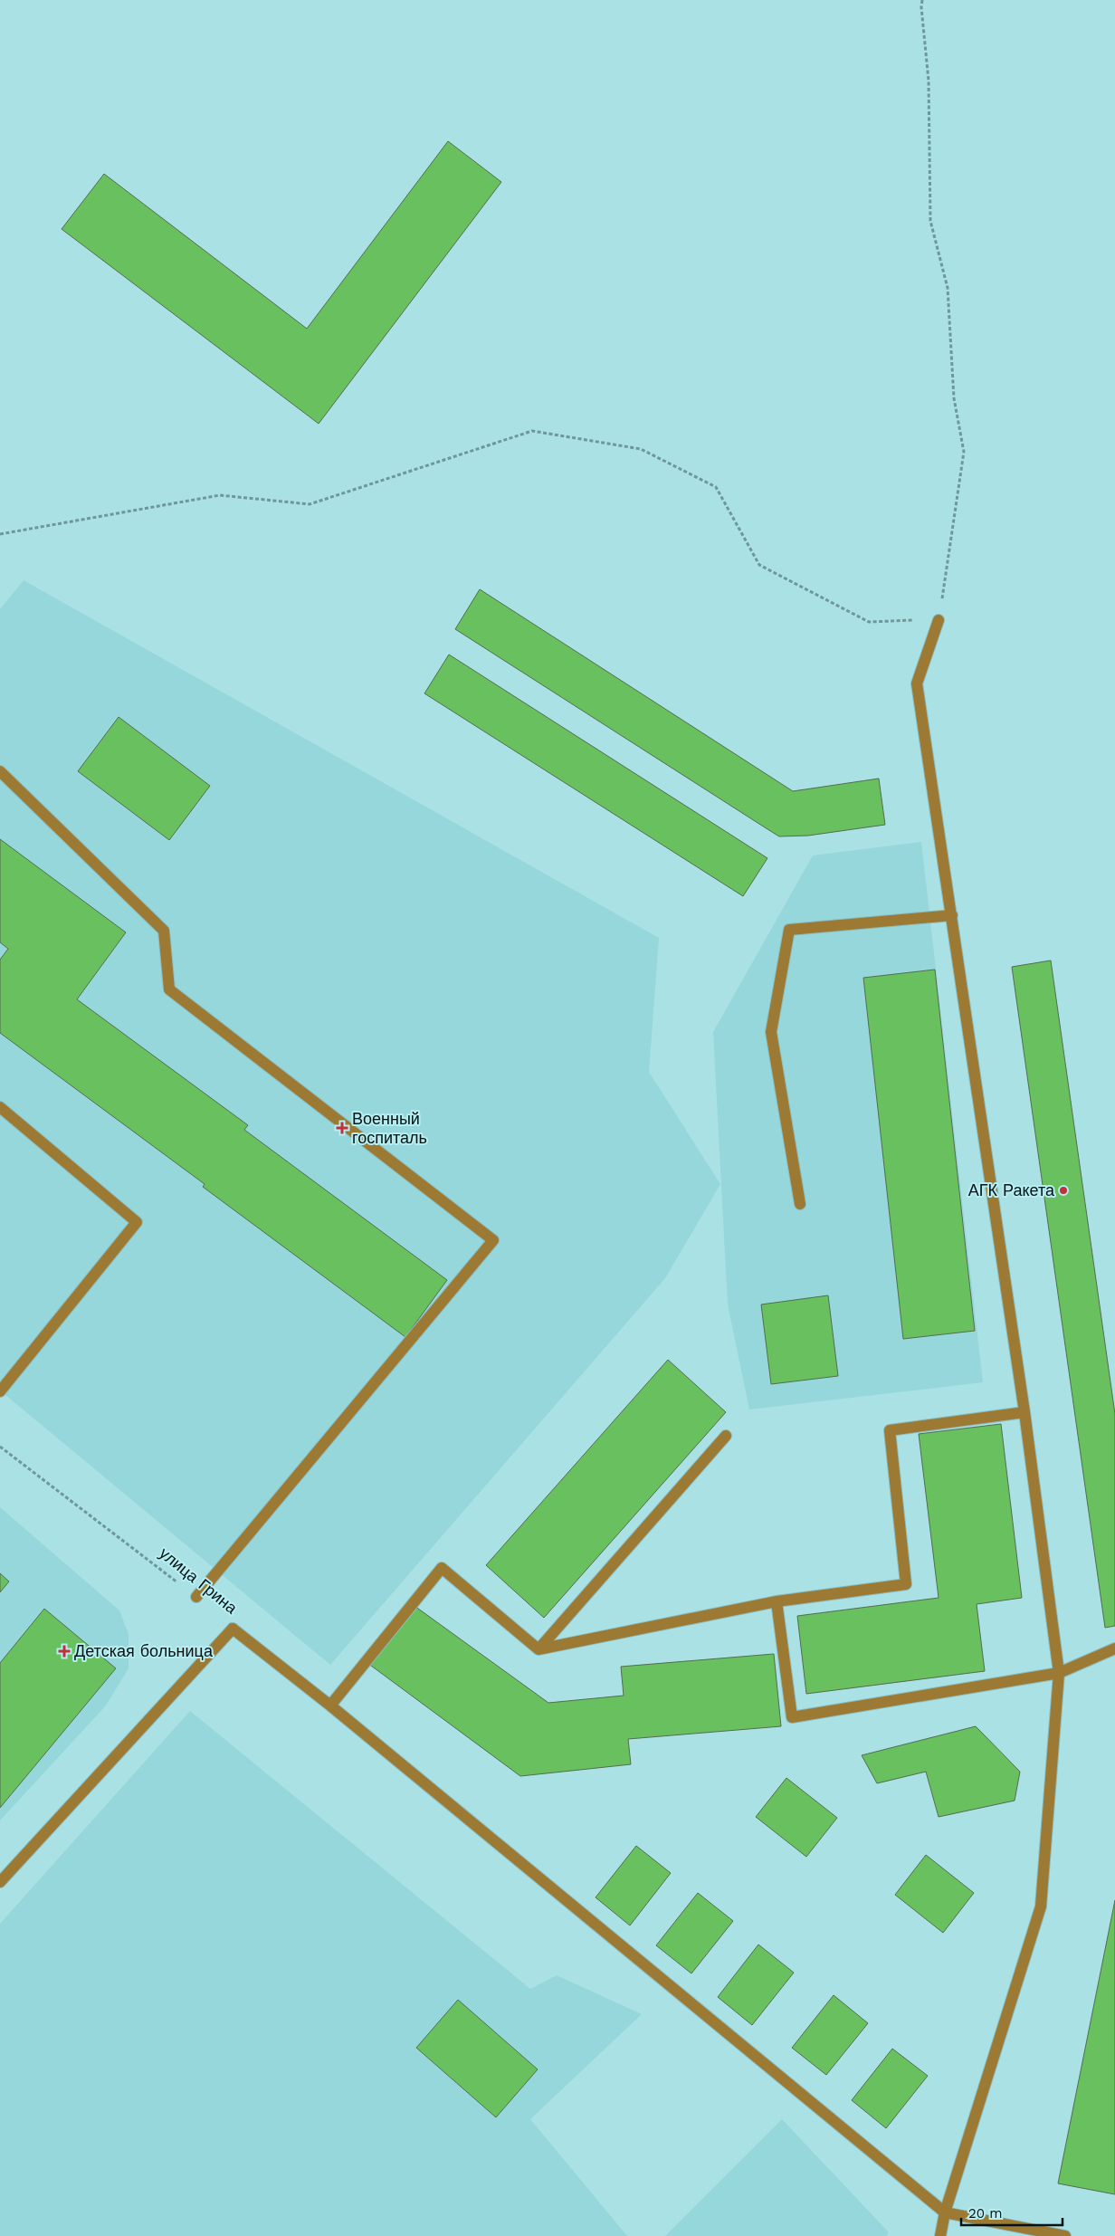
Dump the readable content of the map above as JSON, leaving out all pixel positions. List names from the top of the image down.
{
  "streets": {
    "street": ["улица Грина"]
  },
  "places": {
    "health": ["Военный госпиталь", "Детская больница"],
    "other": ["АГК Ракета"]
  },
  "scale_bar": "20 m"
}
